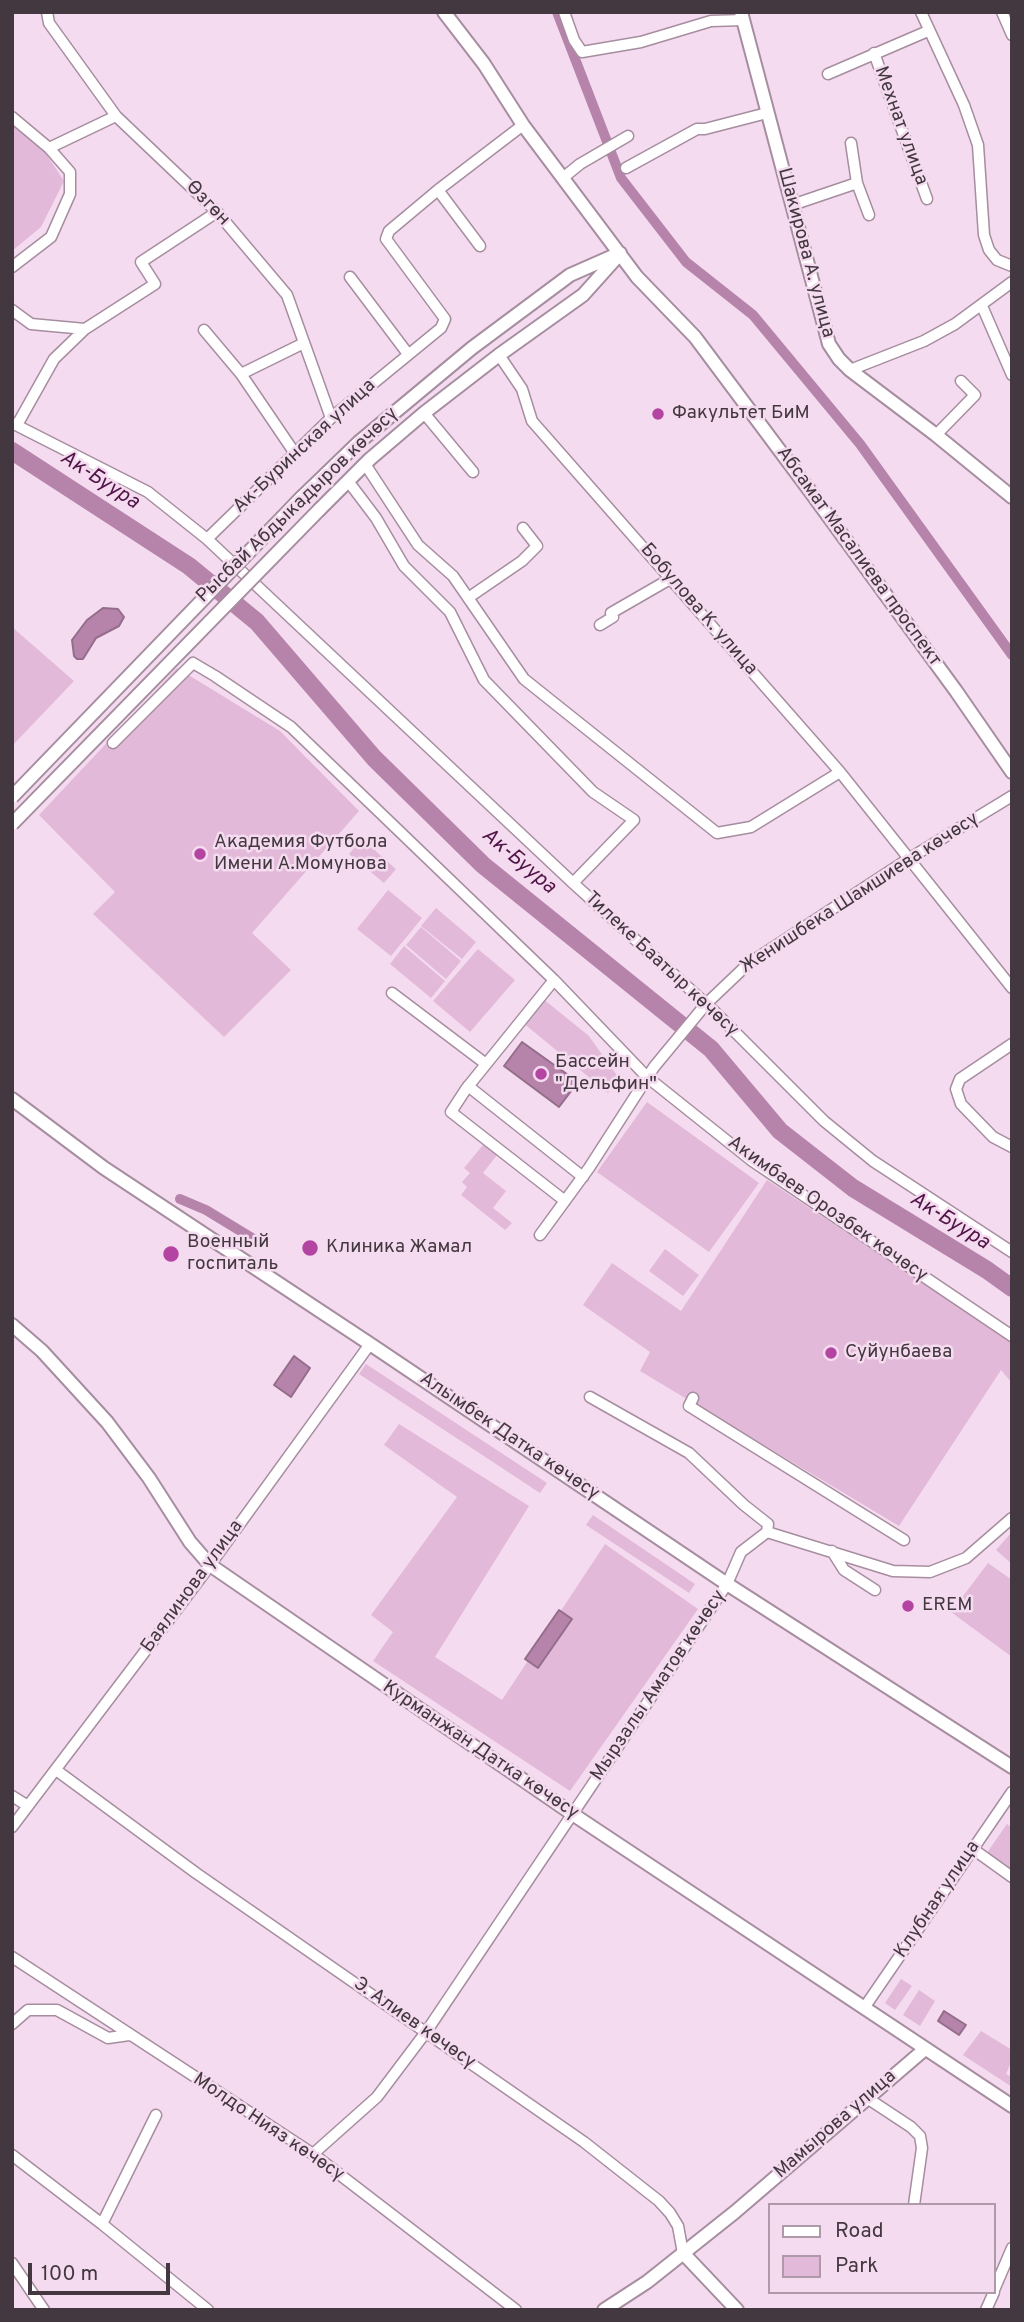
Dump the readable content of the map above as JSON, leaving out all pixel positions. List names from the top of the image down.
{
  "streets": {
    "main road": [
      "Шакирова А. улица",
      "Рысбай Абдыкадыров көчөсү",
      "Абсамат Масалиева проспект",
      "Алымбек Датка көчөсү",
      "Курманжан Датка көчөсү",
      "Э. Алиев көчөсү",
      "Мамырова улица"
    ],
    "street": [
      "Мехнат улица",
      "Өзгөн",
      "Ак-Буринская улица",
      "Бобулова К. улица",
      "Женишбека Шамшиева көчөсү",
      "Тилеке Баатыр көчөсү",
      "Акимбаев Орозбек көчөсү",
      "Баялинова улица",
      "Мырзалы Аматов көчөсү",
      "Клубная улица",
      "Молдо Нияз көчөсү"
    ]
  },
  "crossings": [
    ["Өзгөн", "Ак-Буринская улица"],
    ["Ак-Буринская улица", "Тилеке Баатыр көчөсү"],
    ["Рысбай Абдыкадыров көчөсү", "Абсамат Масалиева проспект"],
    ["Рысбай Абдыкадыров көчөсү", "Бобулова К. улица"],
    ["Бобулова К. улица", "Женишбека Шамшиева көчөсү"],
    ["Женишбека Шамшиева көчөсү", "Тилеке Баатыр көчөсү"],
    ["Женишбека Шамшиева көчөсү", "Акимбаев Орозбек көчөсү"],
    ["Алымбек Датка көчөсү", "Баялинова улица"],
    ["Алымбек Датка көчөсү", "Мырзалы Аматов көчөсү"],
    ["Баялинова улица", "Курманжан Датка көчөсү"],
    ["Баялинова улица", "Э. Алиев көчөсү"],
    ["Мырзалы Аматов көчөсү", "Курманжан Датка көчөсү"],
    ["Мырзалы Аматов көчөсү", "Э. Алиев көчөсү"],
    ["Мырзалы Аматов көчөсү", "Молдо Нияз көчөсү"],
    ["Курманжан Датка көчөсү", "Клубная улица"],
    ["Курманжан Датка көчөсү", "Мамырова улица"],
    ["Э. Алиев көчөсү", "Мамырова улица"]
  ],
  "water": ["Ак-Буура"],
  "places": [
    "Факультет БиМ",
    "Академия Футбола Имени А.Момунова",
    "Бассейн \"Дельфин\"",
    "Клиника Жамал",
    "Военный госпиталь",
    "Суйунбаева",
    "EREM"
  ],
  "legend": ["Road", "Park"],
  "scale_bar": "100 m"
}
